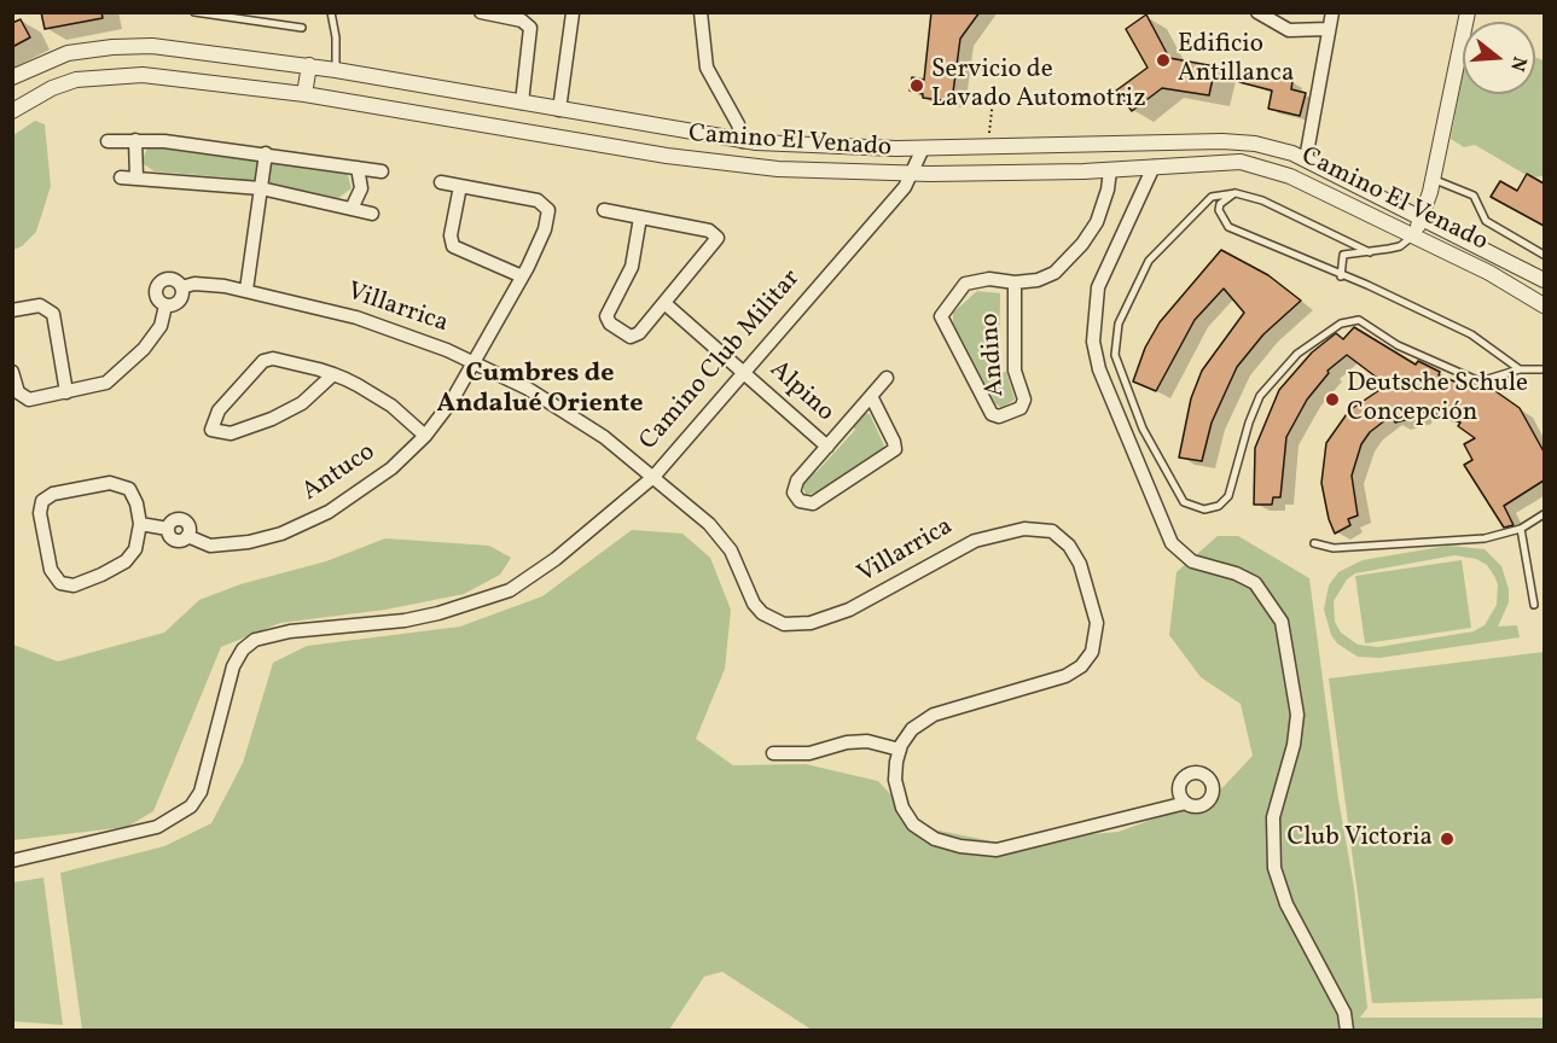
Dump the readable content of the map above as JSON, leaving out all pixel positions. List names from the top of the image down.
{
  "streets": {
    "street": [
      "Camino El Venado",
      "Villarrica",
      "Andino",
      "Camino Club Militar",
      "Alpino",
      "Antuco"
    ]
  },
  "crossings": [
    ["Camino El Venado", "Andino"],
    ["Camino El Venado", "Camino Club Militar"],
    ["Villarrica", "Camino Club Militar"],
    ["Villarrica", "Antuco"],
    ["Camino Club Militar", "Alpino"]
  ],
  "districts": ["Cumbres de Andalué Oriente"],
  "places": [
    "Edificio Antillanca",
    "Servicio de Lavado Automotriz",
    "Deutsche Schule Concepción",
    "Club Victoria"
  ],
  "north": "right"
}
